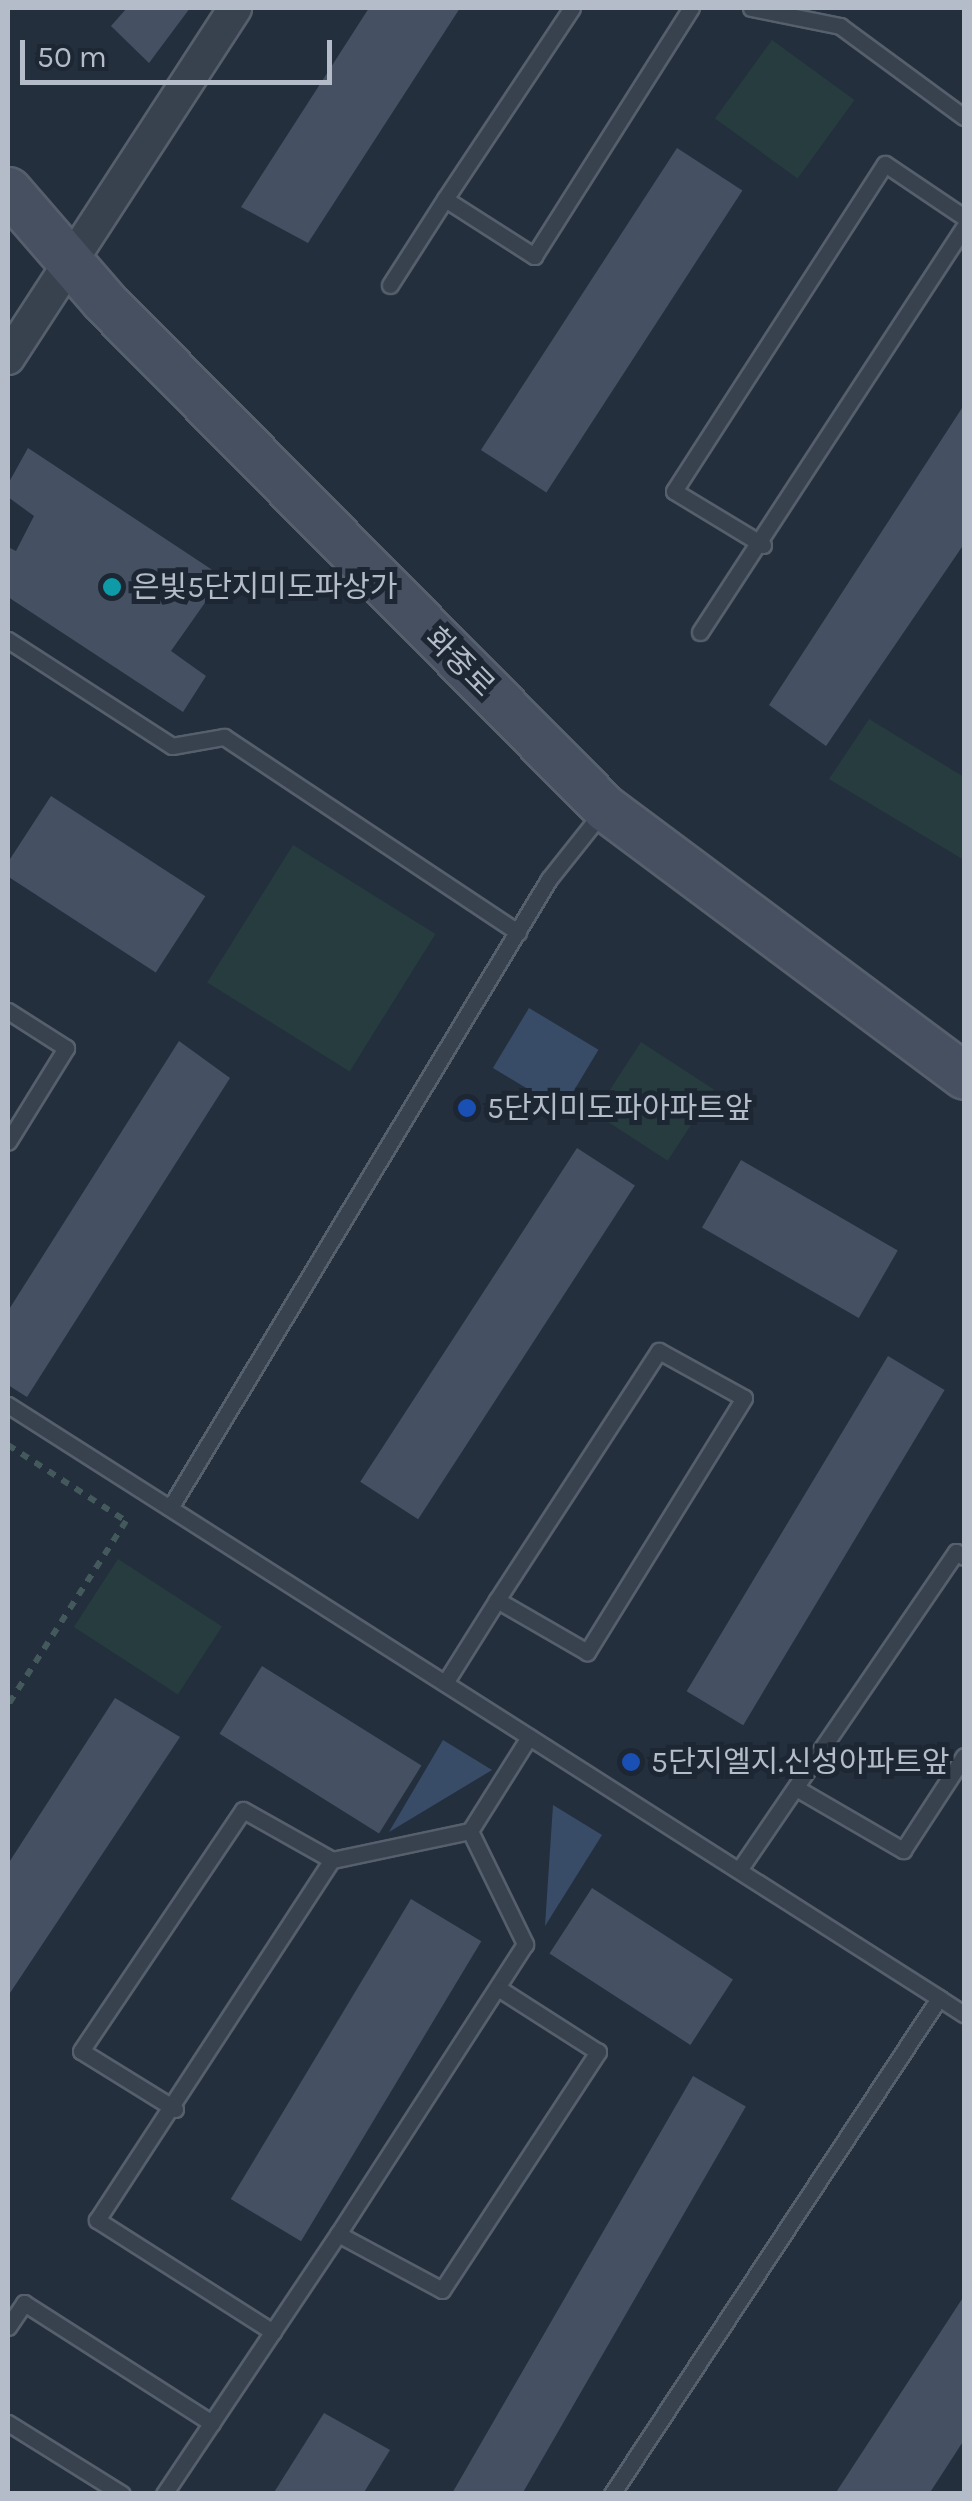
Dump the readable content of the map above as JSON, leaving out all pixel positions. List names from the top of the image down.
{
  "streets": {
    "main road": ["화중로"]
  },
  "places": ["은빛5단지미도파상가", "5단지미도파아파트앞", "5단지엘지.신성아파트앞"],
  "scale_bar": "50 m"
}
